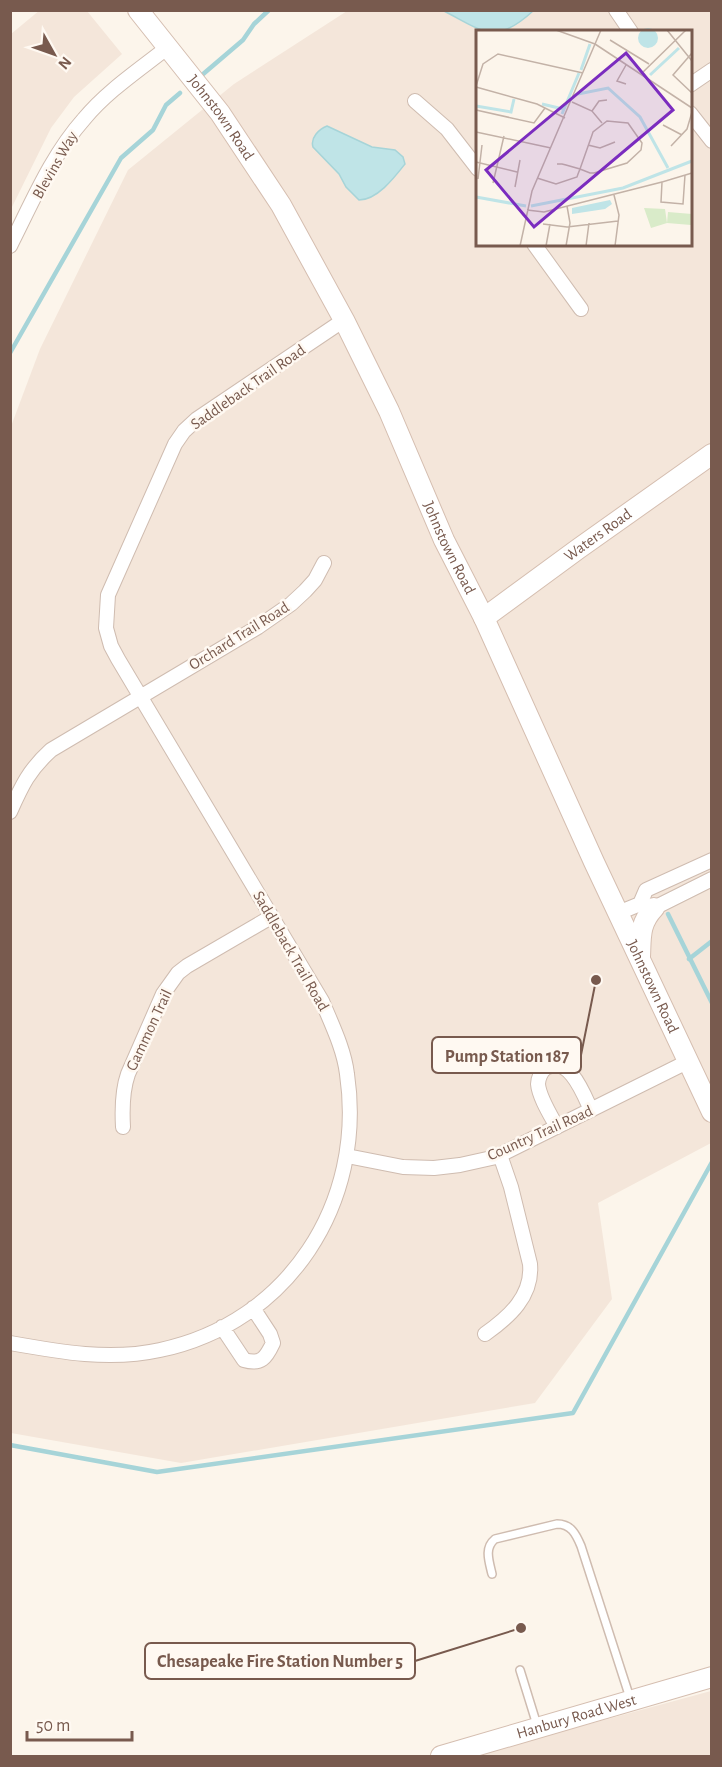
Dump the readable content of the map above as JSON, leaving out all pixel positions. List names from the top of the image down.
{
  "streets": {
    "main road": ["Johnstown Road", "Waters Road", "Hanbury Road West"],
    "street": [
      "Blevins Way",
      "Saddleback Trail Road",
      "Orchard Trail Road",
      "Gammon Trail",
      "Country Trail Road"
    ]
  },
  "crossings": [
    ["Johnstown Road", "Blevins Way"],
    ["Johnstown Road", "Saddleback Trail Road"],
    ["Johnstown Road", "Waters Road"],
    ["Johnstown Road", "Country Trail Road"],
    ["Saddleback Trail Road", "Orchard Trail Road"],
    ["Saddleback Trail Road", "Gammon Trail"],
    ["Saddleback Trail Road", "Country Trail Road"]
  ],
  "places": ["Pump Station 187", "Chesapeake Fire Station Number 5"],
  "scale_bar": "50 m",
  "north": "bottom right"
}
